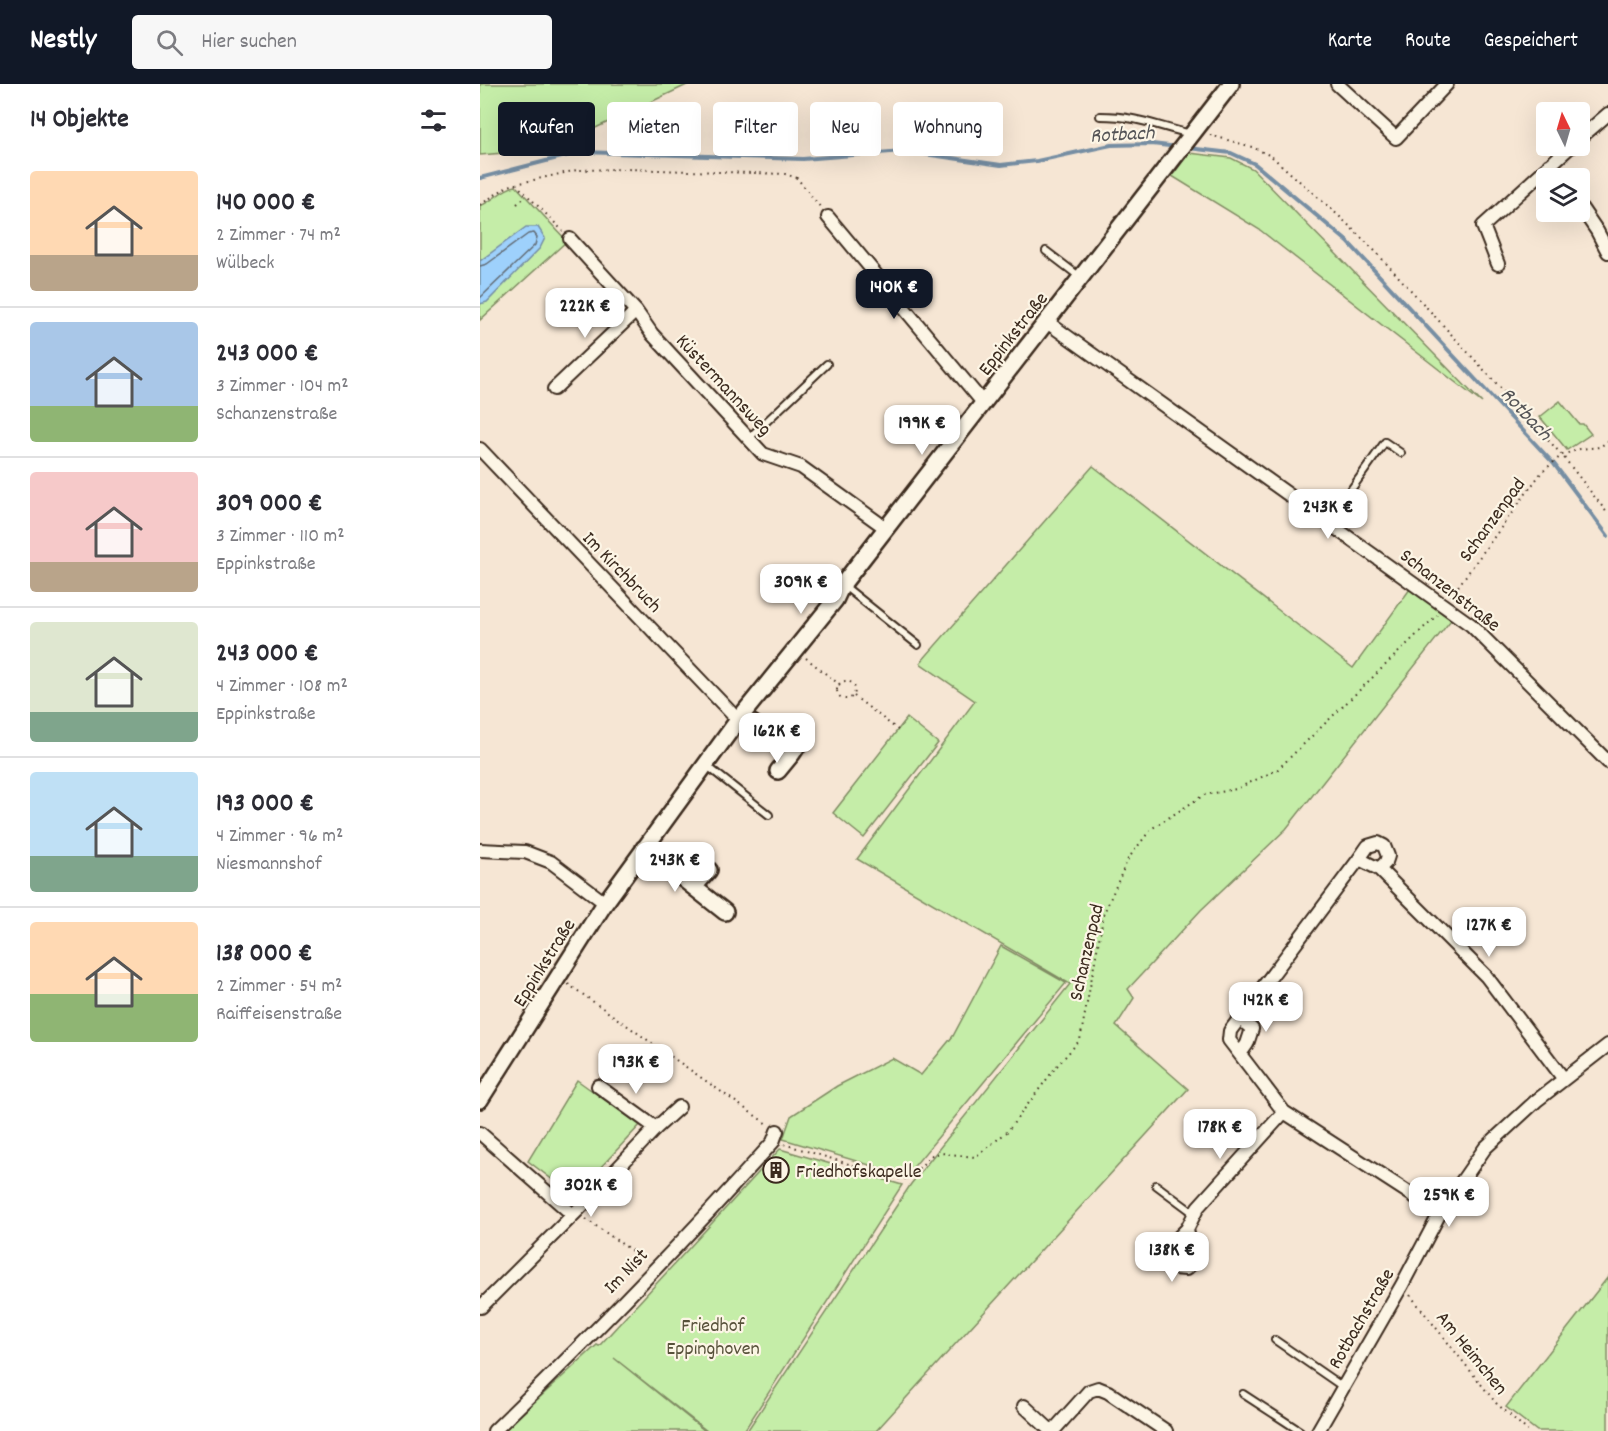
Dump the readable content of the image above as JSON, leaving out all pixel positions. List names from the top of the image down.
{
  "streets": {
    "street": [
      "Eppinkstraße",
      "Küstermannsweg",
      "Im Kirchbruch",
      "Schanzenstraße",
      "Im Nist",
      "Rotbachstraße"
    ],
    "path": ["Schanzenpad", "Am Heimchen"]
  },
  "crossings": [
    ["Eppinkstraße", "Küstermannsweg"],
    ["Eppinkstraße", "Schanzenpad"],
    ["Eppinkstraße", "Im Kirchbruch"],
    ["Eppinkstraße", "Schanzenstraße"],
    ["Schanzenpad", "Schanzenstraße"],
    ["Schanzenpad", "Im Nist"],
    ["Rotbachstraße", "Am Heimchen"]
  ],
  "water": ["Rotbach"],
  "parks": ["Friedhof Eppinghoven"],
  "places": {
    "building": ["Friedhofskapelle"]
  },
  "north": "top",
  "page": {
    "header": "Nestly",
    "search": "Hier suchen",
    "nav": ["Karte", "Route", "Gespeichert"],
    "heading": "14 Objekte",
    "chip": [
      "Kaufen",
      "Mieten",
      "Filter",
      "Neu",
      "Wohnung"
    ],
    "list": [
      {
        "name": "140 000 €",
        "note": "2 Zimmer · 74 m² · Wülbeck"
      },
      {
        "name": "243 000 €",
        "note": "3 Zimmer · 104 m² · Schanzenstraße"
      },
      {
        "name": "309 000 €",
        "note": "3 Zimmer · 110 m² · Eppinkstraße"
      },
      {
        "name": "243 000 €",
        "note": "4 Zimmer · 108 m² · Eppinkstraße"
      },
      {
        "name": "193 000 €",
        "note": "4 Zimmer · 96 m² · Niesmannshof"
      },
      {
        "name": "138 000 €",
        "note": "2 Zimmer · 54 m² · Raiffeisenstraße"
      }
    ],
    "price": [
      "140K €",
      "222K €",
      "199K €",
      "243K €",
      "309K €",
      "162K €",
      "243K €",
      "127K €",
      "142K €",
      "193K €",
      "178K €",
      "302K €",
      "259K €",
      "138K €"
    ]
  }
}
